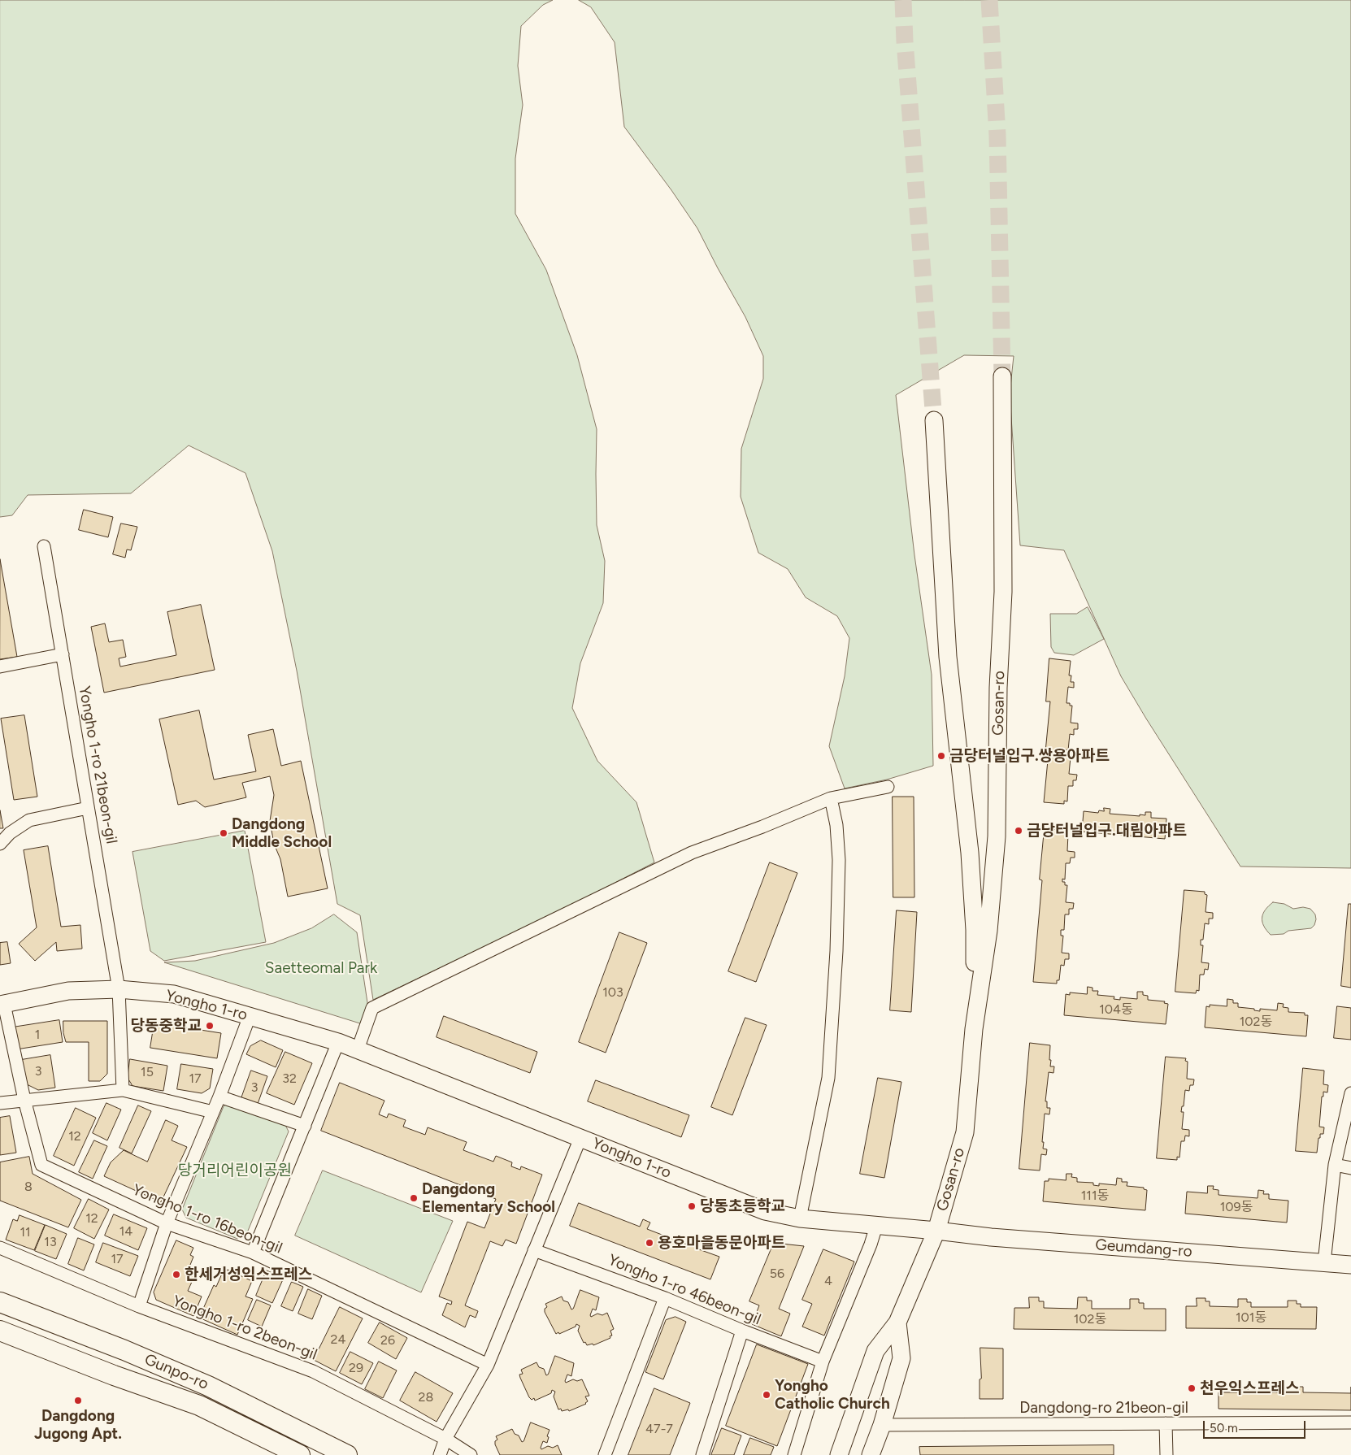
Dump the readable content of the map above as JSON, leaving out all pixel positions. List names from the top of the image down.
{
  "streets": {
    "main road": ["Gunpo-ro"],
    "street": [
      "Gosan-ro",
      "Yongho 1-ro 21beon-gil",
      "Yongho 1-ro",
      "Yongho 1-ro 16beon-gil",
      "Geumdang-ro",
      "Yongho 1-ro 46beon-gil",
      "Yongho 1-ro 2beon-gil",
      "Dangdong-ro 21beon-gil"
    ]
  },
  "crossings": [
    ["Gosan-ro", "Yongho 1-ro"],
    ["Gosan-ro", "Geumdang-ro"],
    ["Gosan-ro", "Dangdong-ro 21beon-gil"],
    ["Yongho 1-ro 21beon-gil", "Yongho 1-ro"],
    ["Yongho 1-ro", "Yongho 1-ro 16beon-gil"],
    ["Yongho 1-ro", "Geumdang-ro"]
  ],
  "parks": ["Saetteomal Park", "당거리어린이공원"],
  "places": [
    "금당터널입구.쌍용아파트",
    "금당터널입구.대림아파트",
    "Dangdong Middle School",
    "당동중학교",
    "Dangdong Elementary School",
    "당동초등학교",
    "용호마을동문아파트",
    "한세거성익스프레스",
    "천우익스프레스",
    "Yongho Catholic Church",
    "Dangdong Jugong Apt."
  ],
  "house_numbers": [
    "103",
    "104동",
    "102동",
    "1",
    "3",
    "15",
    "17",
    "32",
    "3",
    "12",
    "8",
    "111동",
    "109동",
    "12",
    "14",
    "11",
    "13",
    "17",
    "56",
    "4",
    "101동",
    "102동",
    "24",
    "26",
    "29",
    "28",
    "47-7"
  ],
  "scale_bar": "50 m"
}
